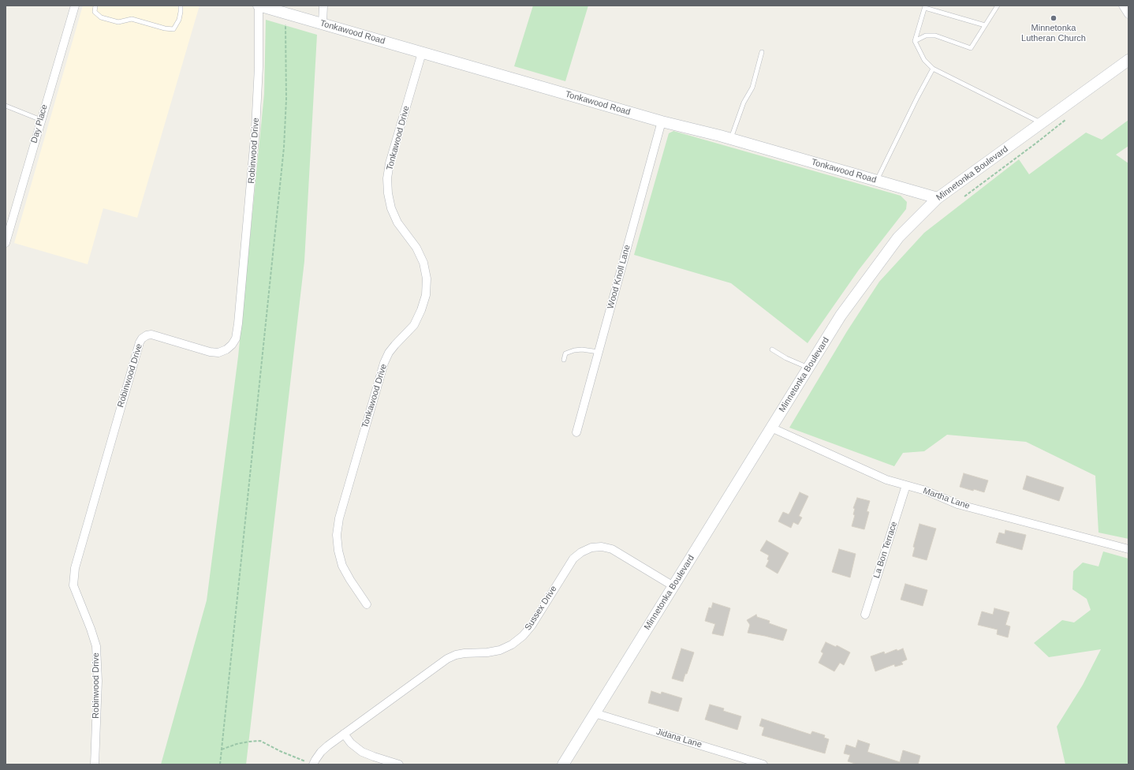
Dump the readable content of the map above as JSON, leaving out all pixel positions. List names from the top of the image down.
{
  "streets": {
    "main road": ["Tonkawood Road", "Minnetonka Boulevard"],
    "street": [
      "Day Place",
      "Tonkawood Drive",
      "Robinwood Drive",
      "Wood Knoll Lane",
      "Martha Lane",
      "La Bon Terrace",
      "Sussex Drive",
      "Jidana Lane"
    ]
  },
  "crossings": [
    ["Tonkawood Road", "Tonkawood Drive"],
    ["Tonkawood Road", "Robinwood Drive"],
    ["Tonkawood Road", "Minnetonka Boulevard"],
    ["Tonkawood Road", "Wood Knoll Lane"],
    ["Minnetonka Boulevard", "Martha Lane"],
    ["Minnetonka Boulevard", "Sussex Drive"],
    ["Minnetonka Boulevard", "Jidana Lane"],
    ["Martha Lane", "La Bon Terrace"]
  ],
  "places": ["Minnetonka Lutheran Church"]
}
